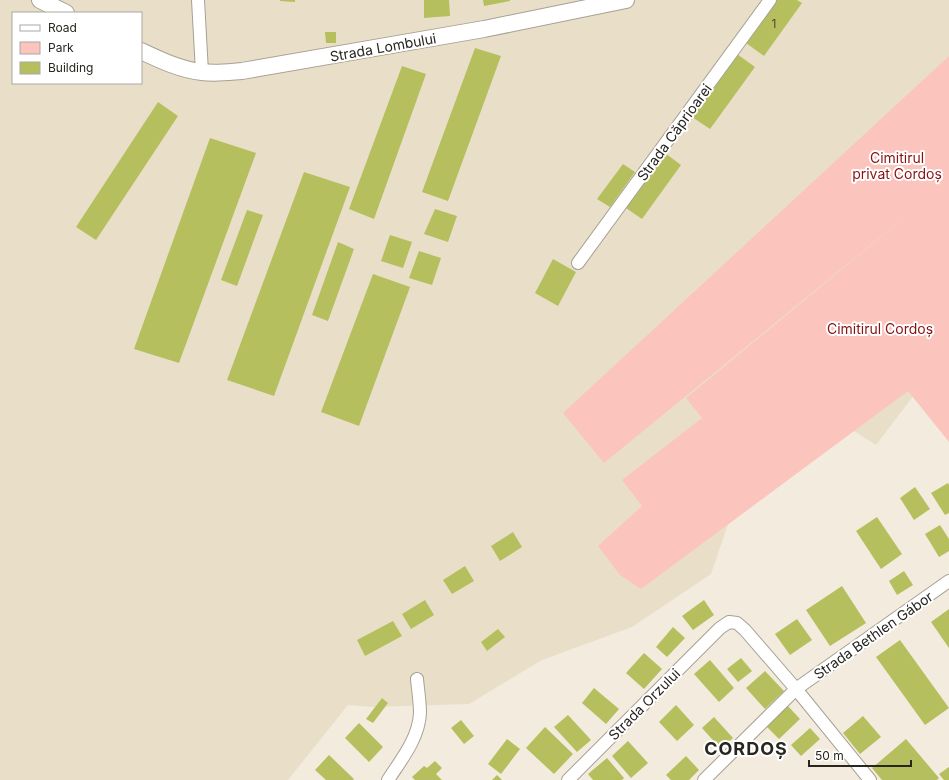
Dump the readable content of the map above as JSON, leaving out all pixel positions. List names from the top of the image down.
{
  "streets": {
    "street": [
      "Strada Lombului",
      "Strada Căprioarei",
      "Strada Bethlen Gábor",
      "Strada Orzului"
    ]
  },
  "crossings": [
    ["Strada Bethlen Gábor", "Strada Orzului"]
  ],
  "districts": ["CORDOȘ"],
  "parks": ["Cimitirul privat Cordoș", "Cimitirul Cordoș"],
  "house_numbers": ["1"],
  "legend": ["Road", "Park", "Building"],
  "scale_bar": "50 m"
}
